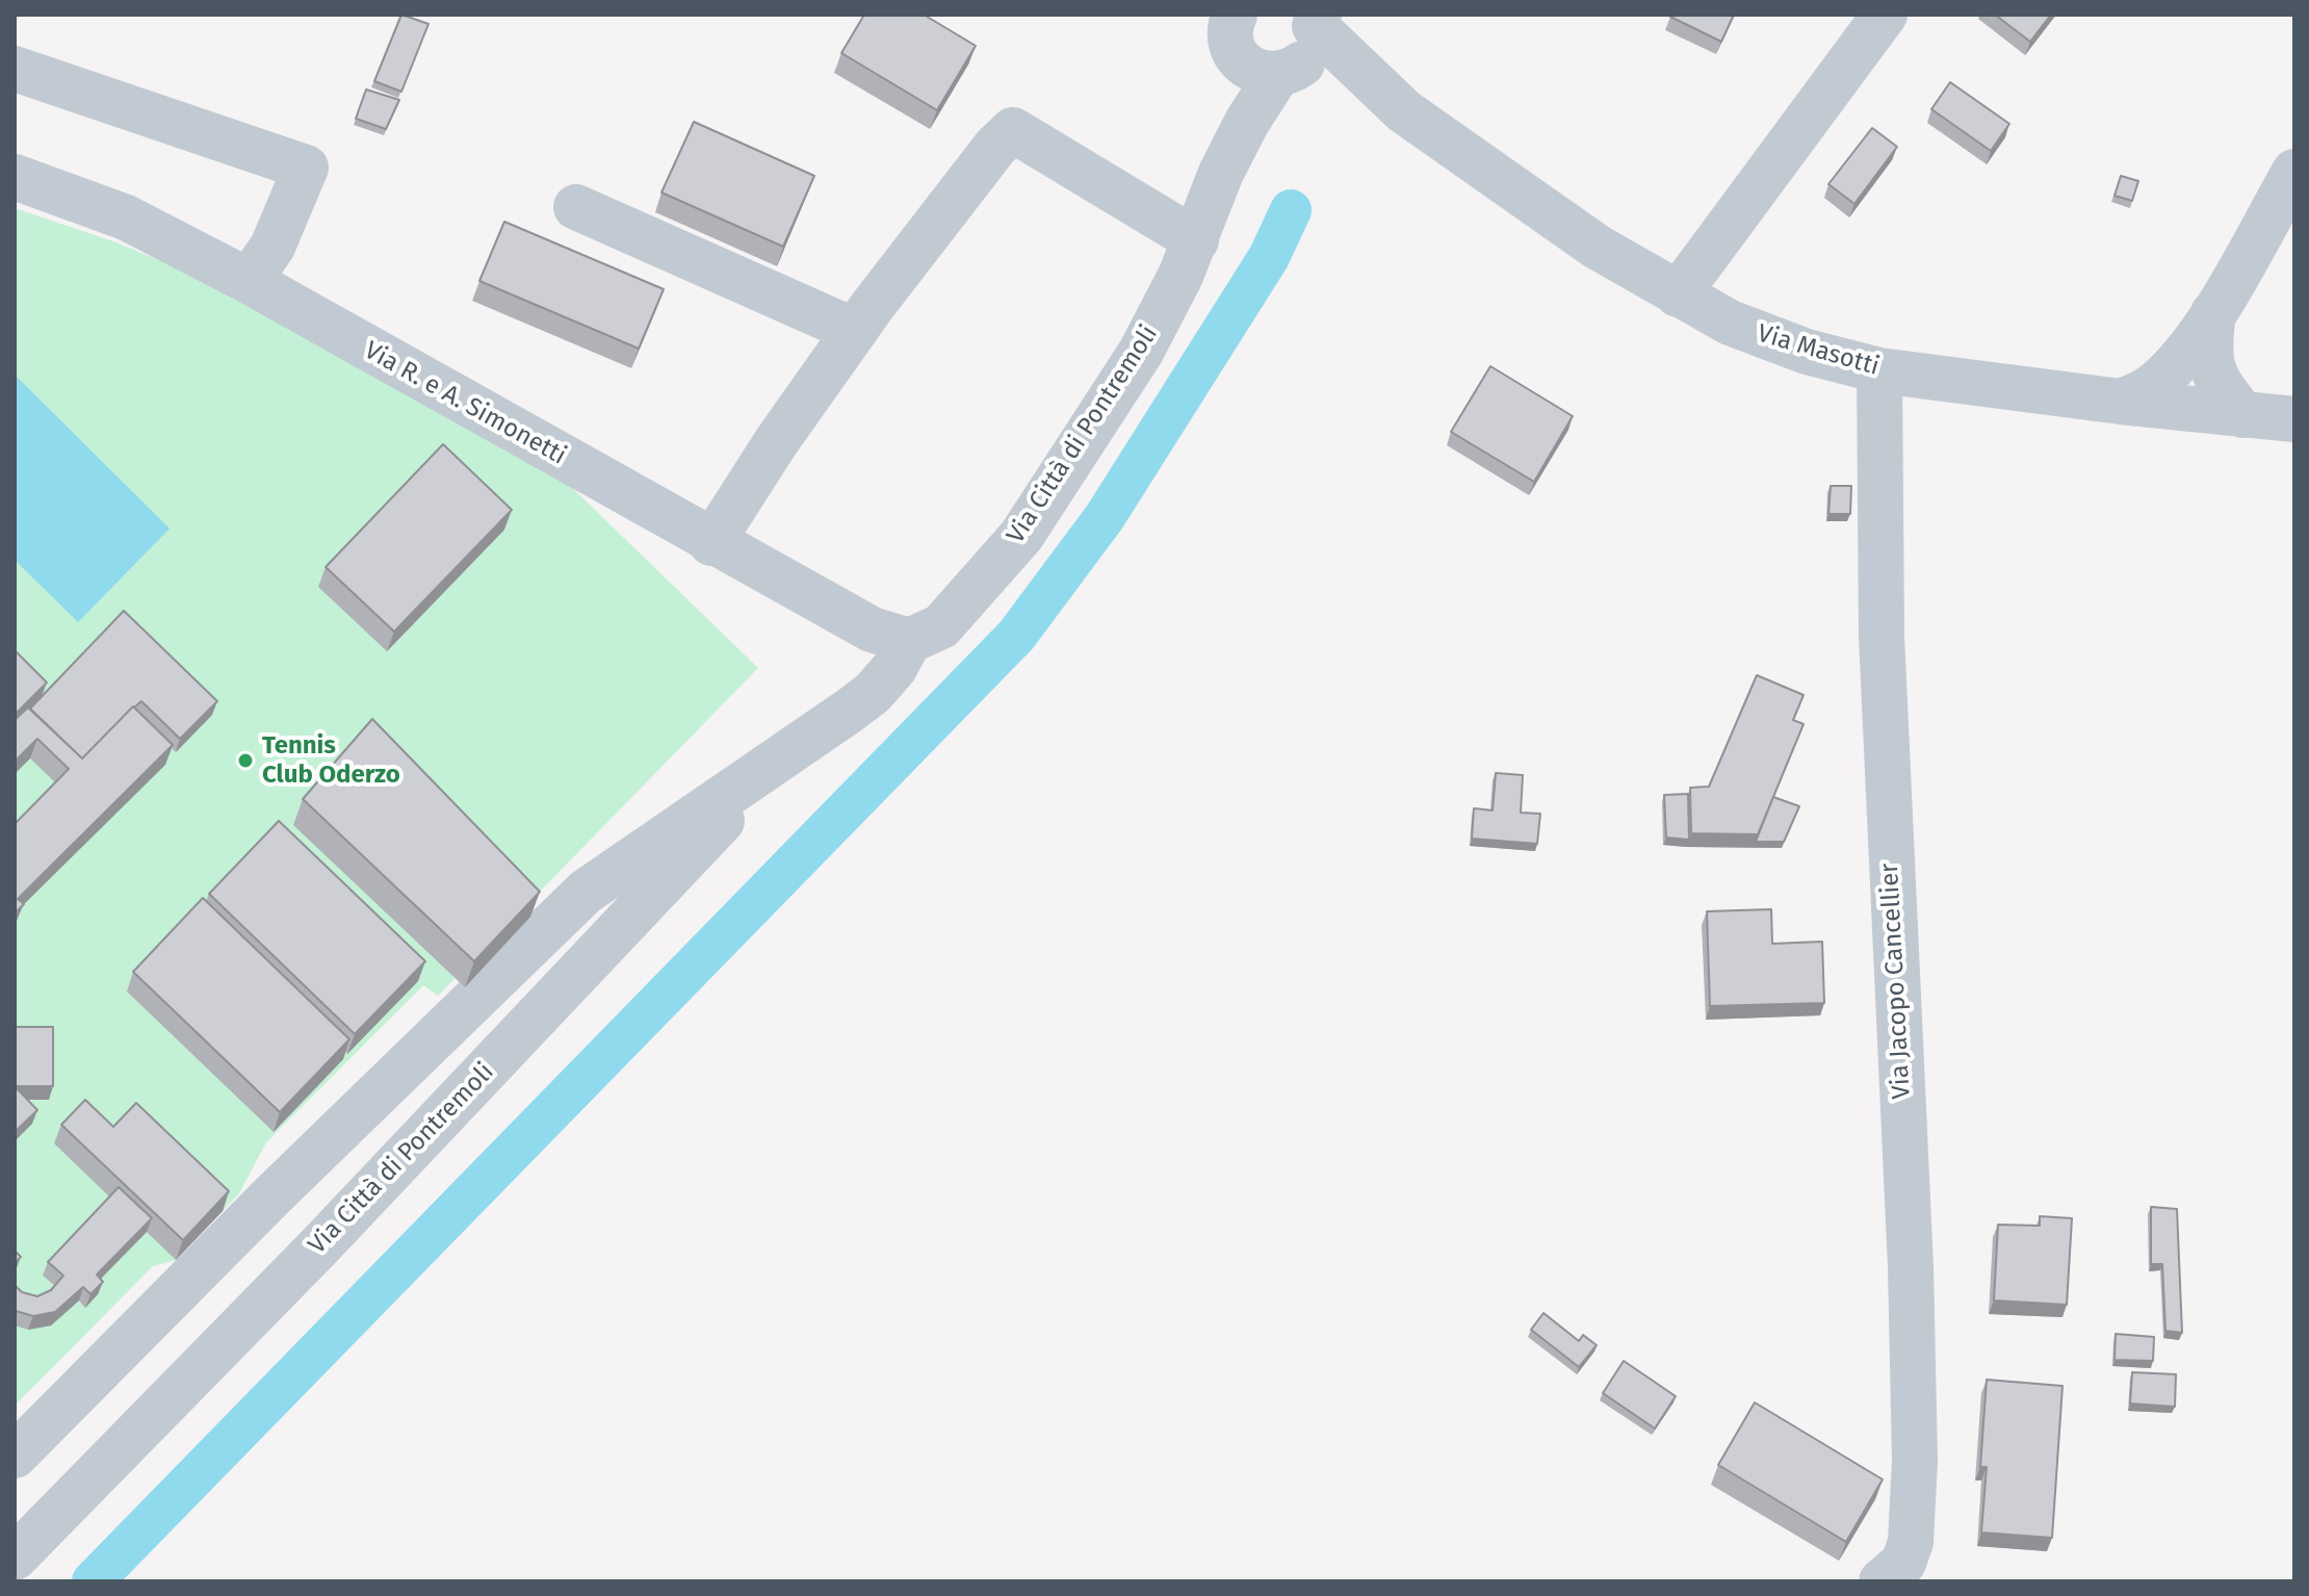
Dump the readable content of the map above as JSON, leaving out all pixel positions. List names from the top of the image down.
{
  "streets": {
    "street": [
      "Via Masotti",
      "Via R. e A. Simonetti",
      "Via Città di Pontremoli",
      "Via Jacopo Cancellier"
    ]
  },
  "crossings": [
    ["Via Masotti", "Via Città di Pontremoli"],
    ["Via Masotti", "Via Jacopo Cancellier"],
    ["Via R. e A. Simonetti", "Via Città di Pontremoli"]
  ],
  "places": ["Tennis Club Oderzo"]
}
